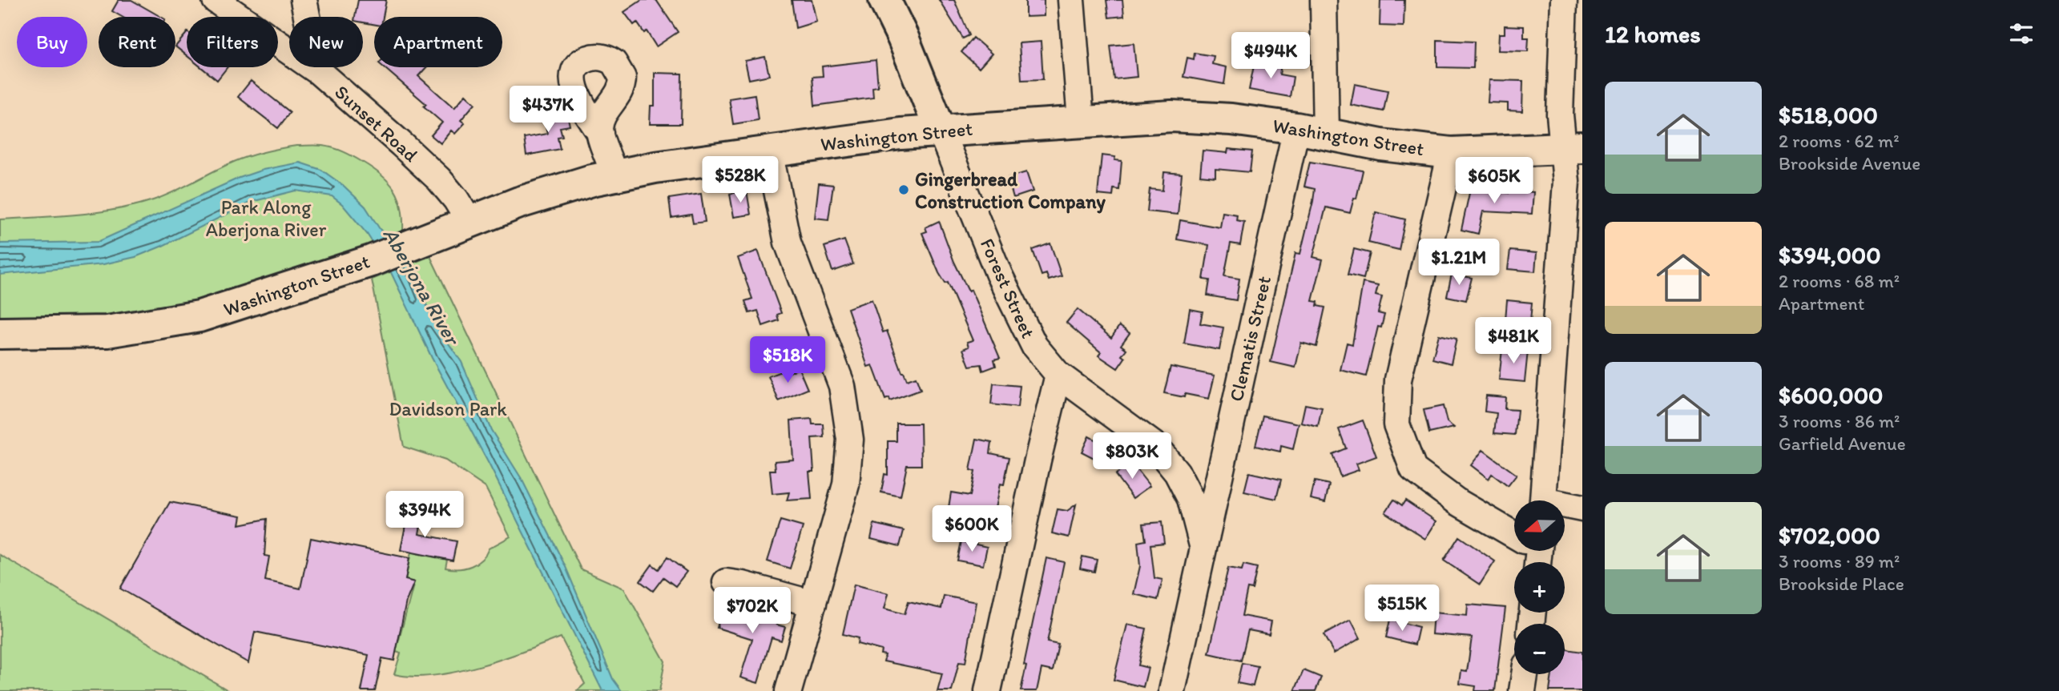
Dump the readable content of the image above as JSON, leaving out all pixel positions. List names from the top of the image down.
{
  "streets": {
    "main road": ["Washington Street", "Forest Street"],
    "street": ["Sunset Road", "Clematis Street"]
  },
  "crossings": [
    ["Sunset Road", "Washington Street"],
    ["Washington Street", "Forest Street"],
    ["Washington Street", "Clematis Street"],
    ["Forest Street", "Clematis Street"]
  ],
  "water": ["Aberjona River"],
  "parks": ["Park Along Aberjona River", "Davidson Park"],
  "places": ["Gingerbread Construction Company"],
  "north": "left",
  "page": {
    "heading": "12 homes",
    "chip": [
      "Buy",
      "Rent",
      "Filters",
      "New",
      "Apartment"
    ],
    "price": [
      "$494K",
      "$437K",
      "$528K",
      "$605K",
      "$1.21M",
      "$481K",
      "$518K",
      "$803K",
      "$394K",
      "$600K",
      "$515K",
      "$702K"
    ],
    "list": [
      {
        "name": "$518,000",
        "note": "2 rooms · 62 m² · Brookside Avenue"
      },
      {
        "name": "$394,000",
        "note": "2 rooms · 68 m² · Apartment"
      },
      {
        "name": "$600,000",
        "note": "3 rooms · 86 m² · Garfield Avenue"
      },
      {
        "name": "$702,000",
        "note": "3 rooms · 89 m² · Brookside Place"
      }
    ],
    "map_buttons": ["+", "−"]
  }
}
